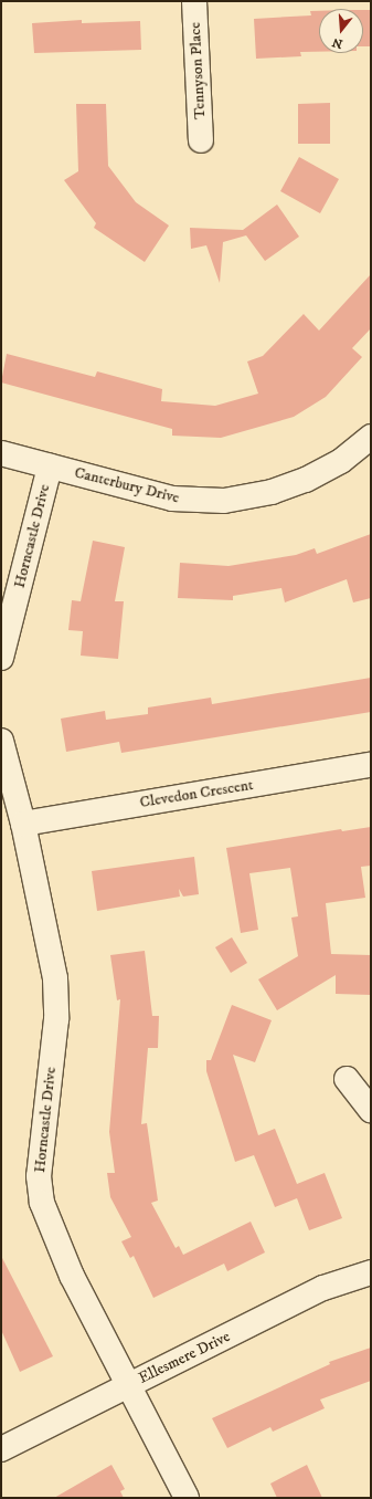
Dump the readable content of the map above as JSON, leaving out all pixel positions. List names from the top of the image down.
{
  "streets": {
    "street": [
      "Tennyson Place",
      "Canterbury Drive",
      "Horncastle Drive",
      "Clevedon Crescent",
      "Ellesmere Drive"
    ]
  },
  "crossings": [
    ["Canterbury Drive", "Horncastle Drive"],
    ["Horncastle Drive", "Clevedon Crescent"],
    ["Horncastle Drive", "Ellesmere Drive"]
  ],
  "north": "bottom"
}
